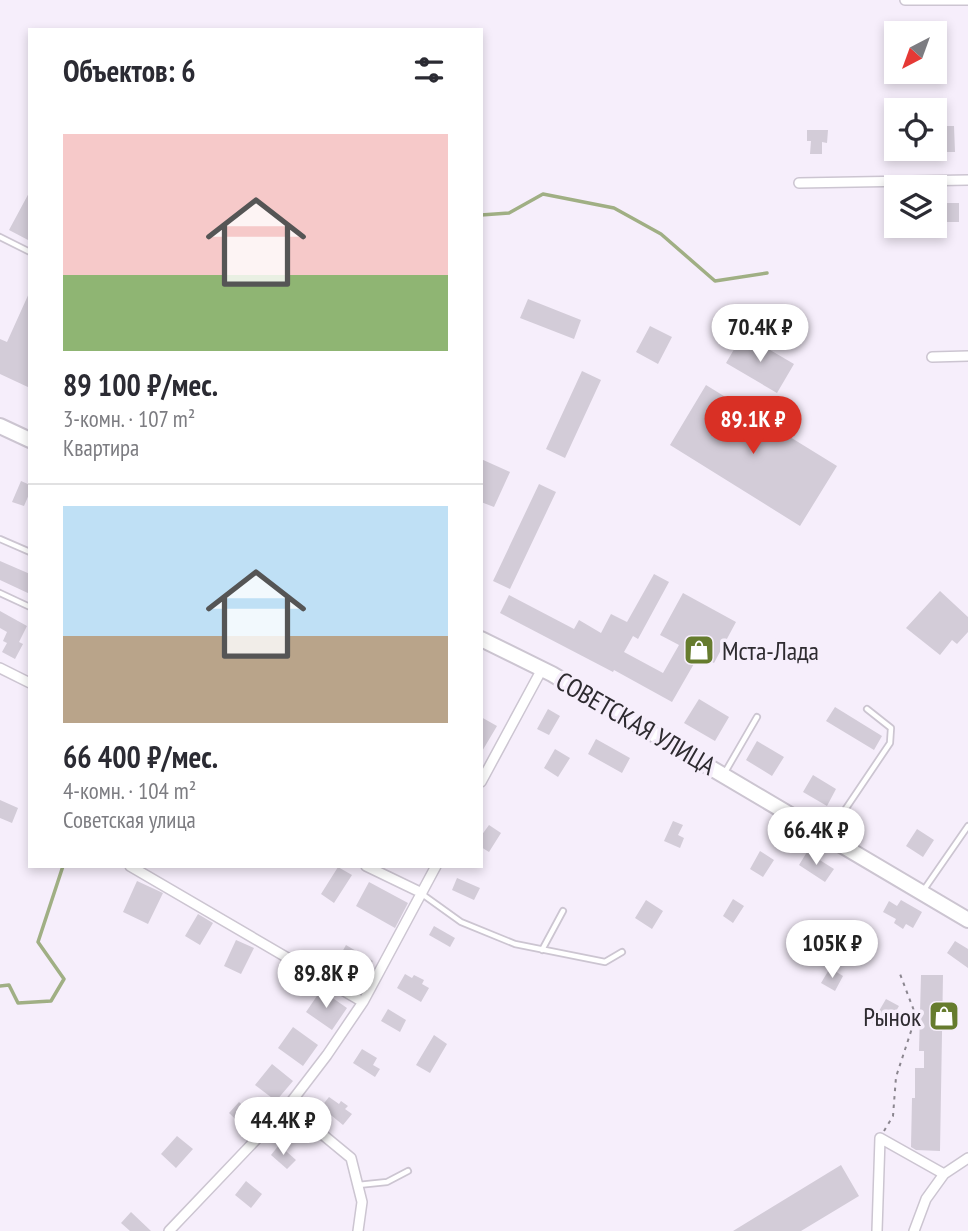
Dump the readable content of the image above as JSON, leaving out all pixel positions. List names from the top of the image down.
{
  "streets": {
    "main road": ["СОВЕТСКАЯ УЛИЦА"]
  },
  "places": {
    "shop": ["Мста-Лада", "Рынок"]
  },
  "north": "bottom left",
  "page": {
    "heading": "Объектов: 6",
    "list": [
      {
        "name": "89 100 ₽/мес.",
        "note": "3-комн. · 107 m² · Квартира"
      },
      {
        "name": "66 400 ₽/мес.",
        "note": "4-комн. · 104 m² · Советская улица"
      }
    ],
    "price": [
      "70.4K ₽",
      "89.1K ₽",
      "66.4K ₽",
      "105K ₽",
      "89.8K ₽",
      "44.4K ₽"
    ]
  }
}
